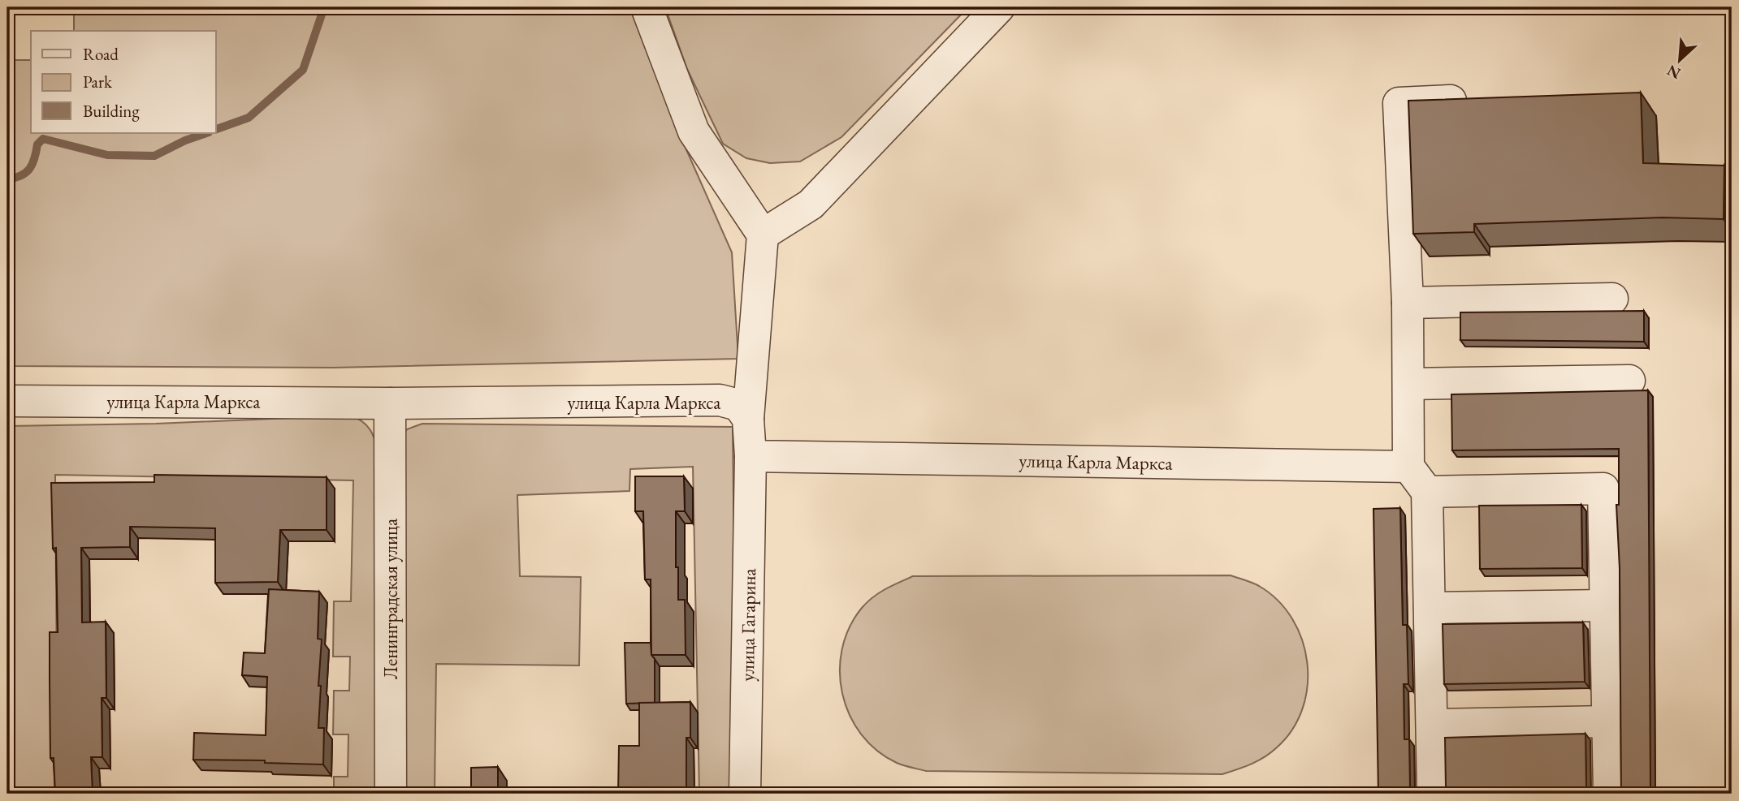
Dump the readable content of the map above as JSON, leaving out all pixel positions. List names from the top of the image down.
{
  "streets": {
    "street": ["улица Карла Маркса", "Ленинградская улица", "улица Гагарина"]
  },
  "crossings": [
    ["улица Карла Маркса", "Ленинградская улица"],
    ["улица Карла Маркса", "улица Гагарина"]
  ],
  "legend": ["Road", "Park", "Building"],
  "north": "bottom left"
}
